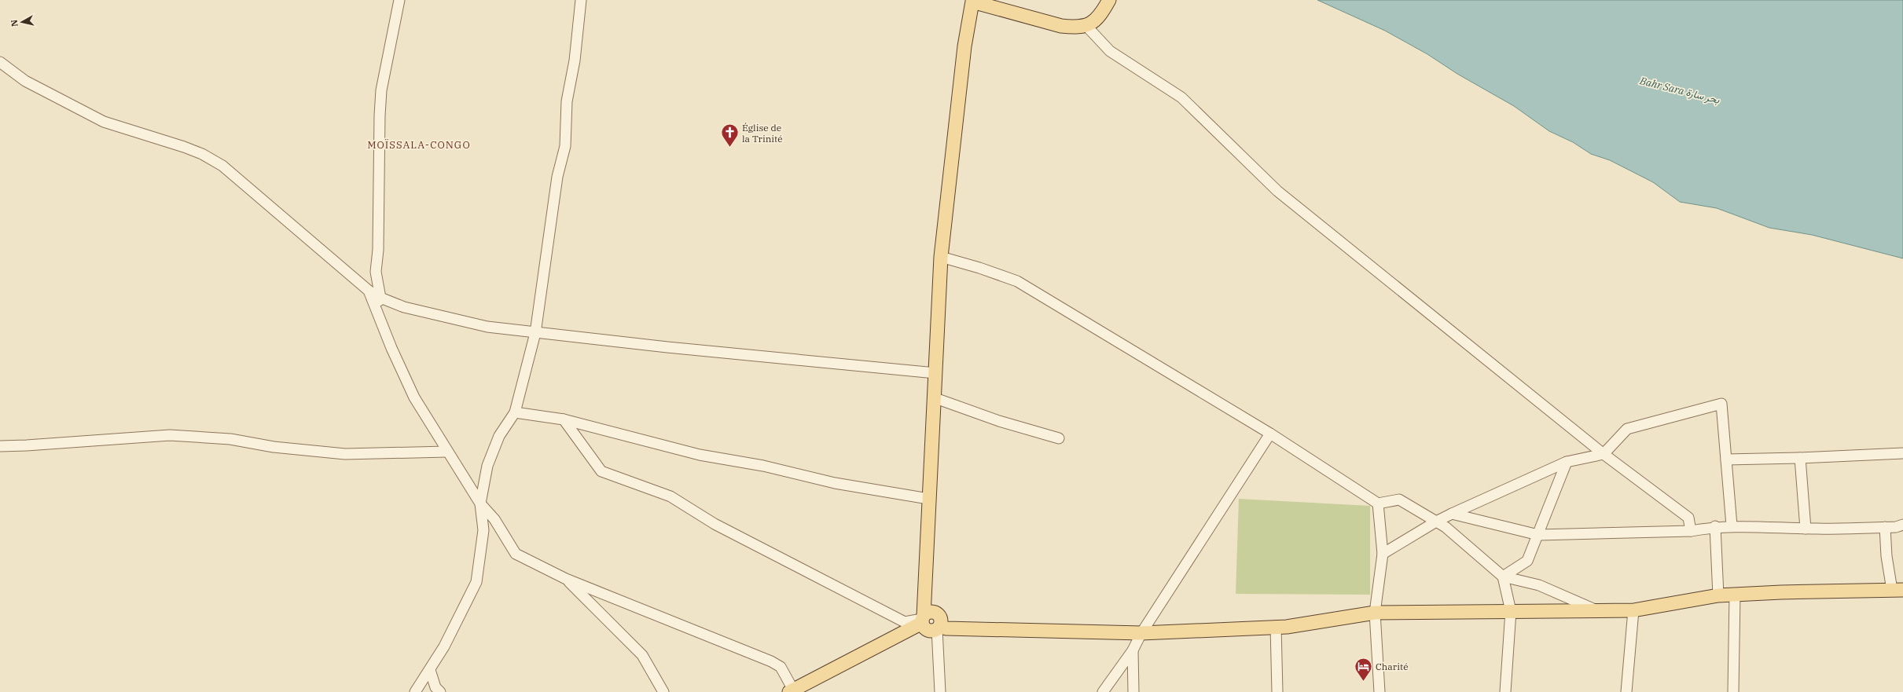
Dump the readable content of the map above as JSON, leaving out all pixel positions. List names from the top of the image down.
{
  "districts": ["MOÏSSALA-CONGO"],
  "water": ["Bahr Sara بحر سارة"],
  "places": {
    "church": ["Église de la Trinité"],
    "hotel": ["Charité"]
  },
  "north": "left"
}
